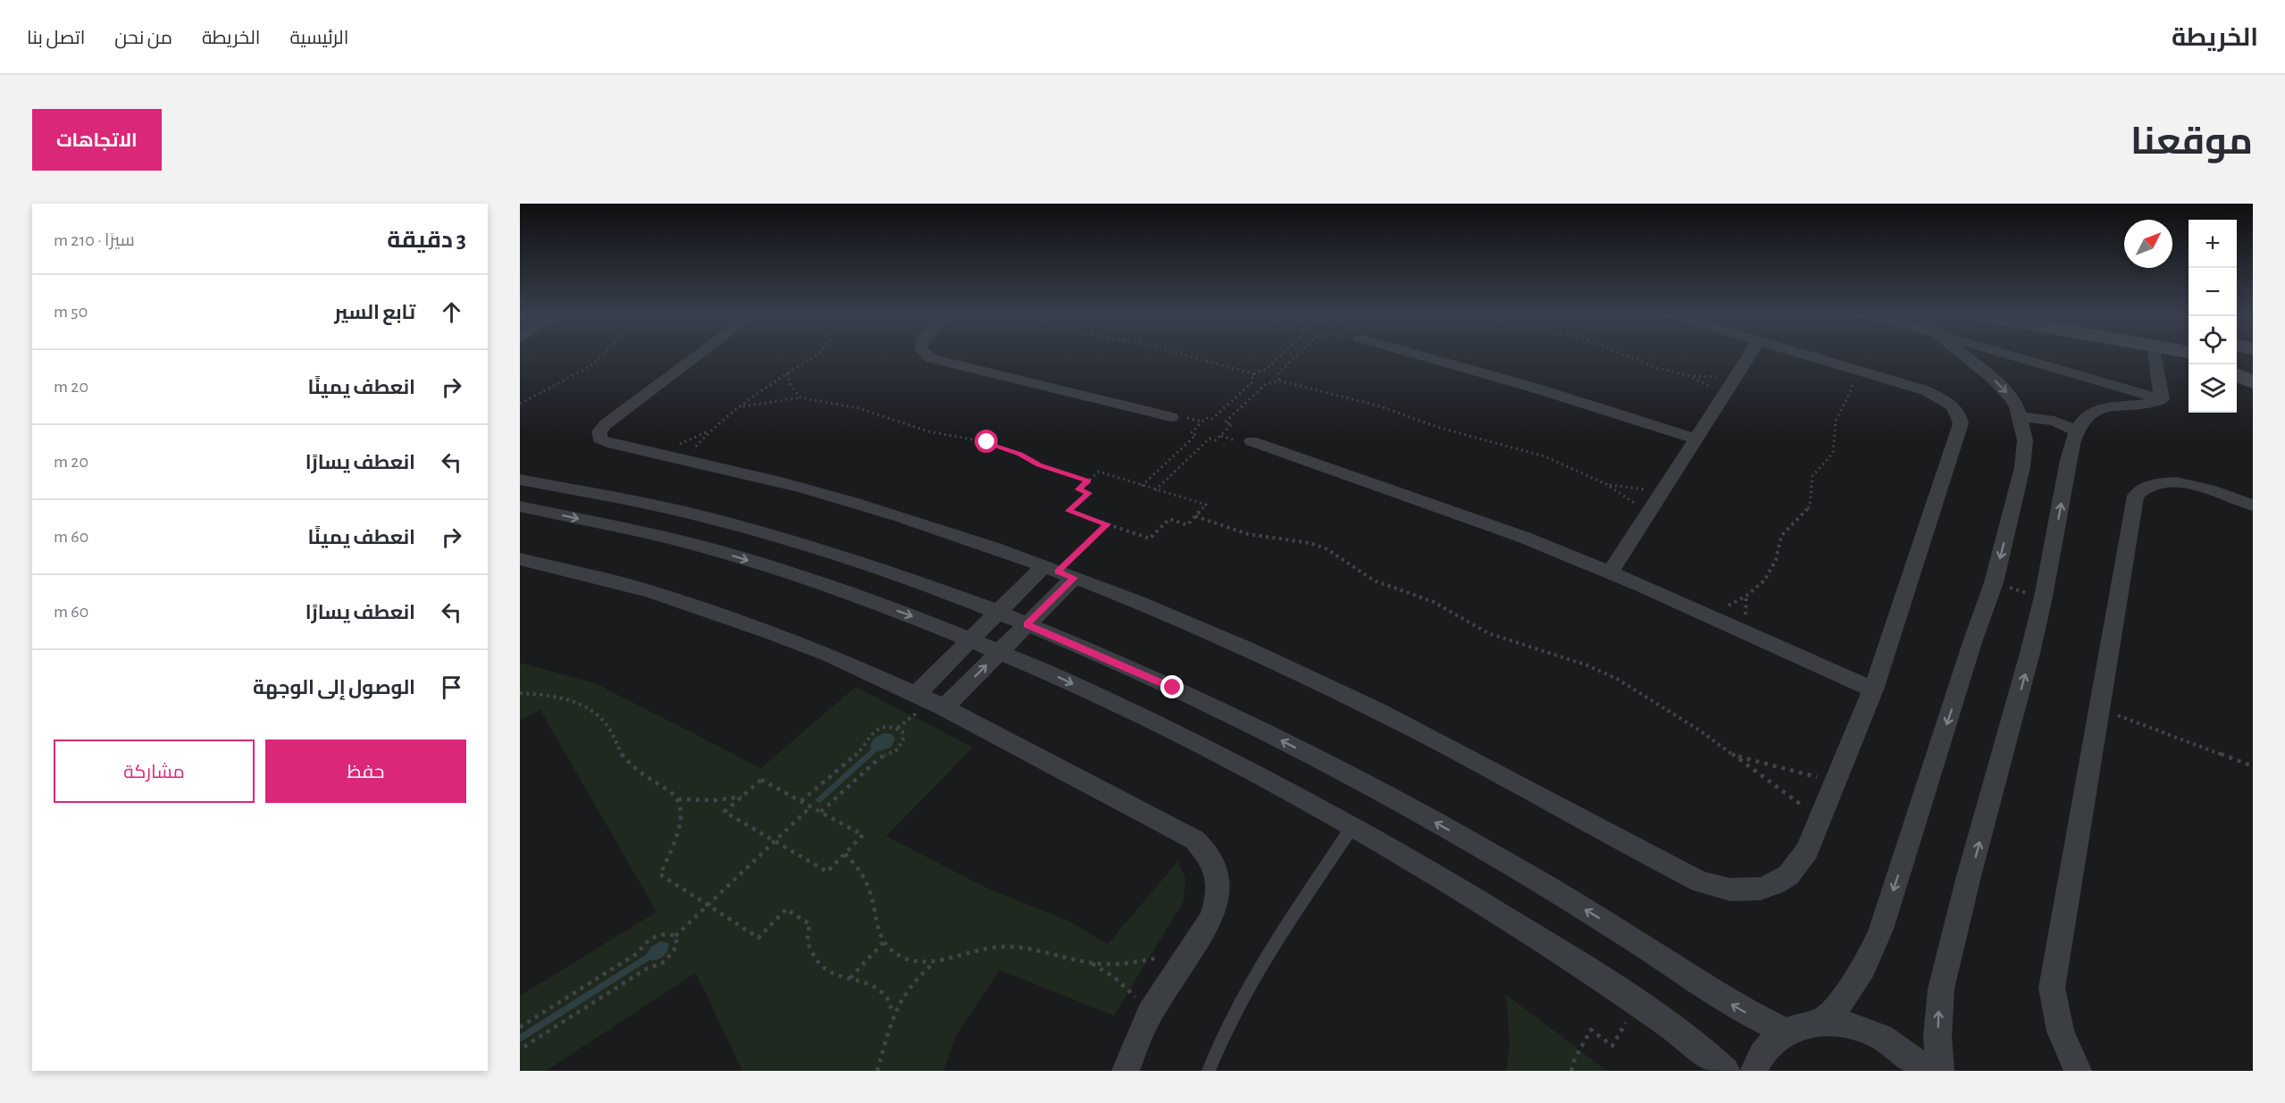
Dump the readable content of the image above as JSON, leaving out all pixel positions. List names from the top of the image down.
{
  "north": "top right",
  "page": {
    "header": "الخريطة",
    "nav": [
      "الرئيسية",
      "الخريطة",
      "من نحن",
      "اتصل بنا"
    ],
    "title": "موقعنا",
    "buttons": [
      "الاتجاهات",
      ["حفظ", "مشاركة"]
    ],
    "heading": ["3 دقيقة", "سيرًا · 210 m"],
    "map_buttons": ["+", "−"],
    "list": [
      ["تابع السير", "50 m"],
      ["انعطف يمينًا", "20 m"],
      ["انعطف يسارًا", "20 m"],
      ["انعطف يمينًا", "60 m"],
      ["انعطف يسارًا", "60 m"],
      "الوصول إلى الوجهة"
    ]
  }
}
